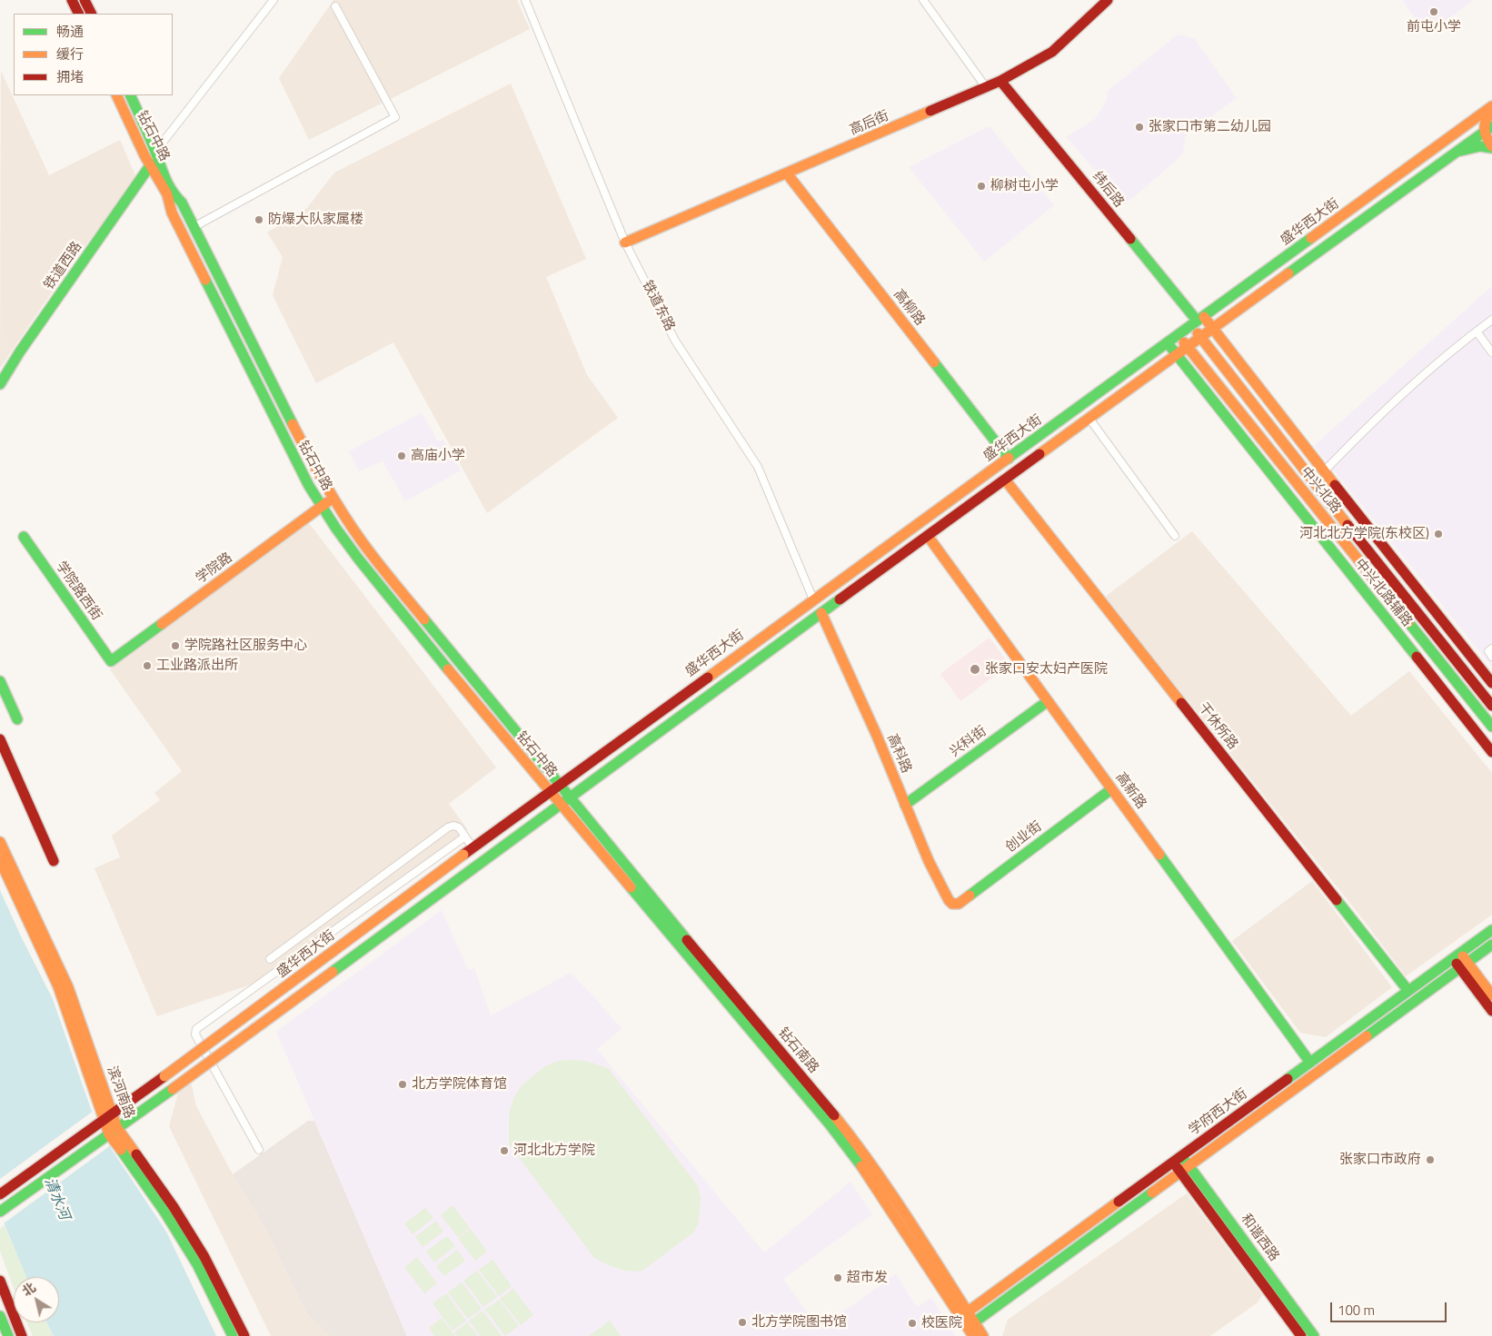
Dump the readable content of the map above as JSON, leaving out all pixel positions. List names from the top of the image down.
{
  "streets": {
    "main road": [
      "高后街",
      "钻石中路",
      "纬后路",
      "盛华西大街",
      "铁道西路",
      "高柳路",
      "中兴北路",
      "学院路",
      "学院路西街",
      "中兴北路辅路",
      "干休所路",
      "兴科街",
      "高科路",
      "高新路",
      "创业街",
      "钻石南路",
      "滨河南路",
      "学府西大街",
      "和谐西路"
    ],
    "street": ["铁道东路"]
  },
  "crossings": [
    ["高后街", "纬后路"],
    ["高后街", "铁道东路"],
    ["高后街", "高柳路"],
    ["钻石中路", "盛华西大街"],
    ["钻石中路", "铁道西路"],
    ["钻石中路", "学院路"],
    ["钻石中路", "钻石南路"],
    ["纬后路", "盛华西大街"],
    ["纬后路", "中兴北路"],
    ["盛华西大街", "铁道东路"],
    ["盛华西大街", "高柳路"],
    ["盛华西大街", "中兴北路"],
    ["盛华西大街", "中兴北路辅路"],
    ["盛华西大街", "干休所路"],
    ["盛华西大街", "高科路"],
    ["盛华西大街", "高新路"],
    ["盛华西大街", "钻石南路"],
    ["盛华西大街", "滨河南路"],
    ["学院路", "学院路西街"],
    ["干休所路", "学府西大街"],
    ["兴科街", "高科路"],
    ["兴科街", "高新路"],
    ["高科路", "创业街"],
    ["高新路", "创业街"],
    ["高新路", "学府西大街"],
    ["钻石南路", "学府西大街"],
    ["学府西大街", "和谐西路"]
  ],
  "water": ["清水河"],
  "places": [
    "前屯小学",
    "张家口市第二幼儿园",
    "柳树屯小学",
    "防爆大队家属楼",
    "高庙小学",
    "河北北方学院(东校区)",
    "学院路社区服务中心",
    "工业路派出所",
    "张家口安太妇产医院",
    "北方学院体育馆",
    "河北北方学院",
    "张家口市政府",
    "超市发",
    "北方学院图书馆",
    "校医院"
  ],
  "legend": ["畅通", "缓行", "拥堵"],
  "scale_bar": "100 m",
  "north": "top left"
}
